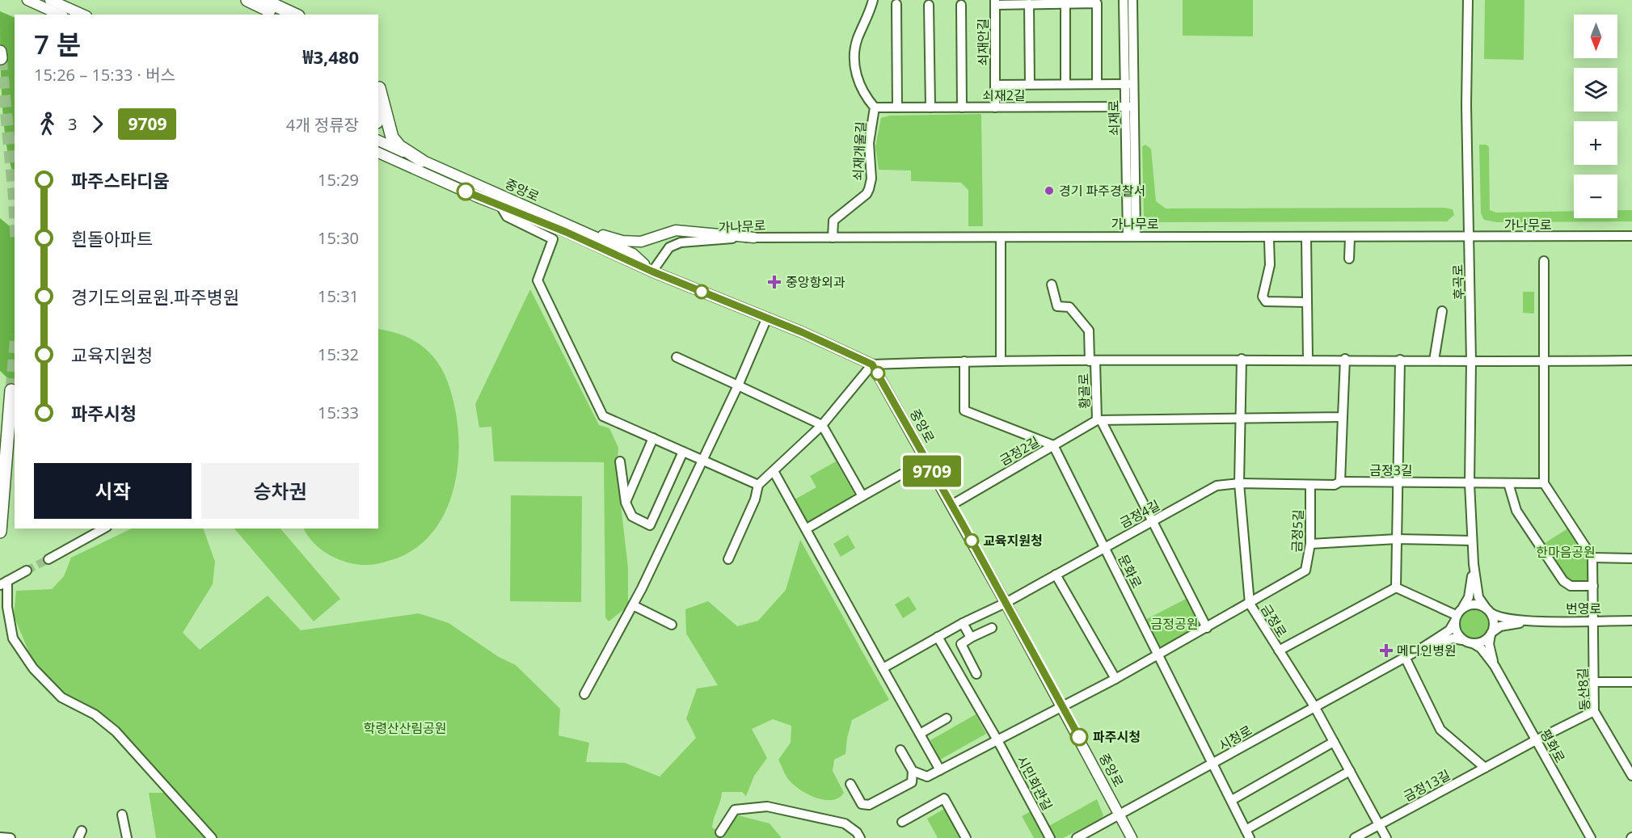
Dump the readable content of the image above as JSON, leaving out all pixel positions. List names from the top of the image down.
{
  "streets": {
    "main road": ["중앙로"],
    "street": [
      "쇠재안길",
      "쇠재2길",
      "쇠재로",
      "쇠재개울길",
      "가나무로",
      "후곡로",
      "황골로",
      "금정2길",
      "금정3길",
      "금정4길",
      "금정5길",
      "문화로",
      "번영로",
      "금정로",
      "동산8길",
      "시청로",
      "평화로",
      "시민회관길",
      "금정13길"
    ]
  },
  "crossings": [
    ["쇠재안길", "쇠재2길"],
    ["쇠재안길", "쇠재로"],
    ["쇠재2길", "쇠재개울길"],
    ["쇠재개울길", "가나무로"],
    ["중앙로", "가나무로"],
    ["중앙로", "금정2길"],
    ["중앙로", "금정4길"],
    ["중앙로", "금정5길"],
    ["중앙로", "시청로"],
    ["가나무로", "후곡로"],
    ["후곡로", "금정3길"],
    ["황골로", "금정2길"],
    ["금정2길", "문화로"],
    ["금정2길", "금정로"],
    ["금정3길", "금정4길"],
    ["금정3길", "금정5길"],
    ["금정3길", "금정로"],
    ["금정4길", "문화로"],
    ["금정4길", "금정로"],
    ["금정4길", "시민회관길"],
    ["금정5길", "문화로"],
    ["금정5길", "금정로"],
    ["금정5길", "시민회관길"],
    ["문화로", "시청로"],
    ["번영로", "동산8길"],
    ["금정로", "시청로"],
    ["금정로", "금정13길"],
    ["동산8길", "금정13길"],
    ["평화로", "금정13길"]
  ],
  "parks": ["한마음공원", "금정공원", "학령산산림공원"],
  "places": {
    "other": ["경기 파주경찰서", "교육지원청", "파주시청"],
    "health": ["중앙항외과", "메디인병원"]
  },
  "lines": ["bus line 9709"],
  "north": "bottom",
  "page": {
    "on_map": "9709",
    "map_buttons": ["+", "−"],
    "heading": ["7 분", "15:26 – 15:33 · 버스", "₩3,480"],
    "legs": ["3", "9709", "4개 정류장"],
    "list": [
      {
        "name": "파주스타디움",
        "value": "15:29"
      },
      {
        "name": "흰돌아파트",
        "value": "15:30"
      },
      {
        "name": "경기도의료원.파주병원",
        "value": "15:31"
      },
      {
        "name": "교육지원청",
        "value": "15:32"
      },
      {
        "name": "파주시청",
        "value": "15:33"
      }
    ],
    "buttons": ["시작", "승차권"]
  }
}
